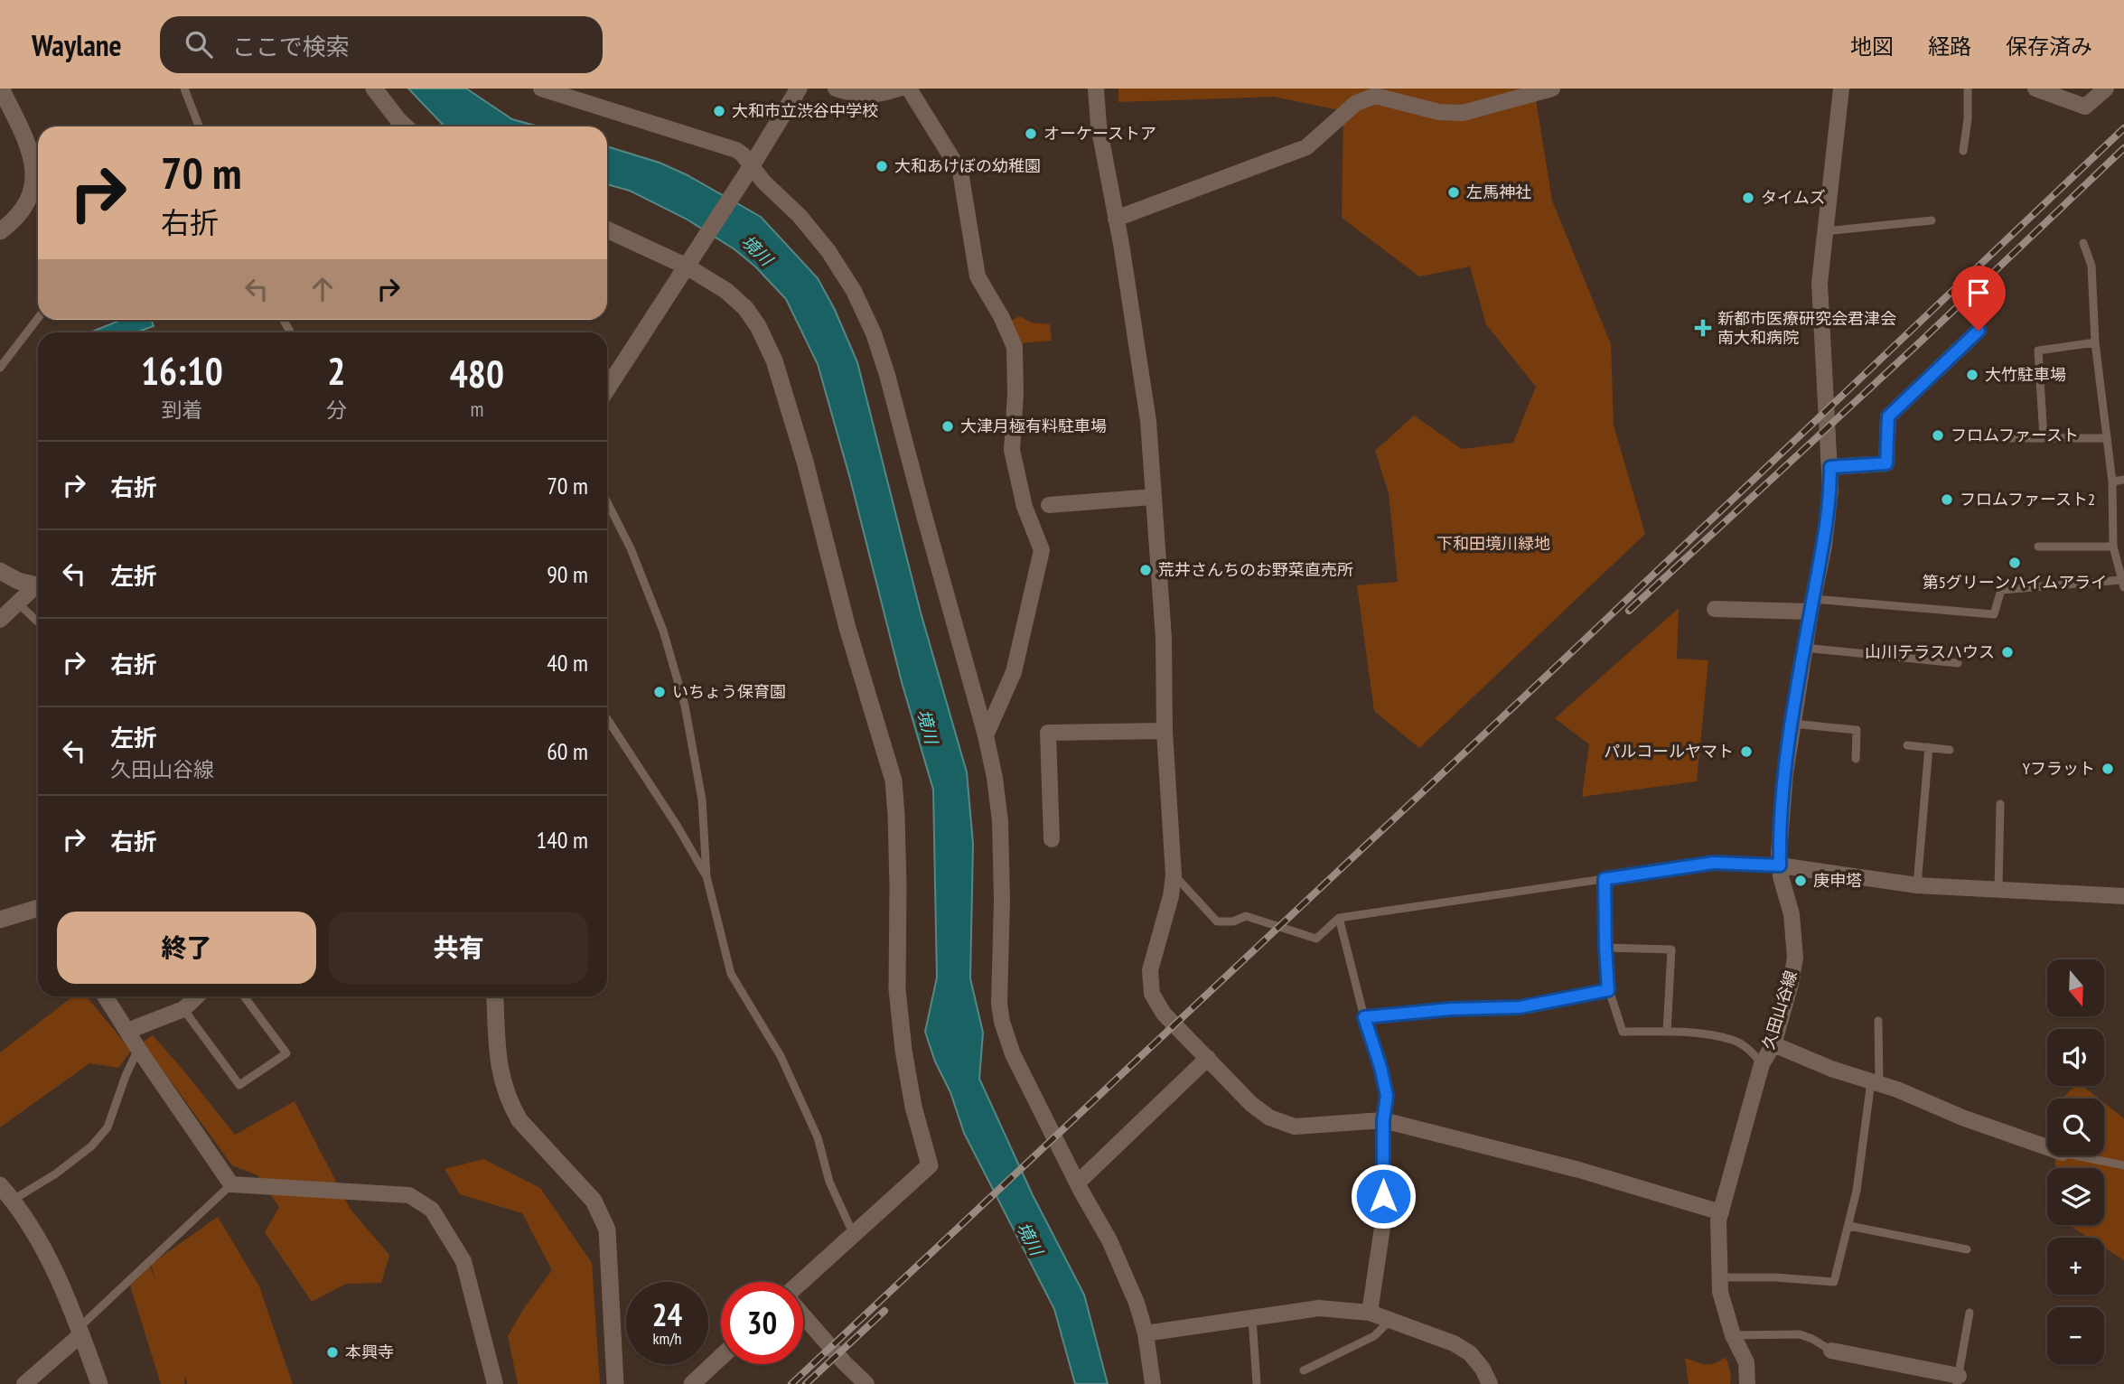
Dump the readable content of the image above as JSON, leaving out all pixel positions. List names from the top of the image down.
{
  "streets": {
    "street": ["久田山谷線"]
  },
  "water": ["境川"],
  "parks": ["下和田境川緑地"],
  "places": {
    "other": [
      "大和市立渋谷中学校",
      "オーケーストア",
      "大和あけぼの幼稚園",
      "左馬神社",
      "タイムズ",
      "大竹駐車場",
      "大津月極有料駐車場",
      "フロムファースト",
      "フロムファースト2",
      "第5グリーンハイムアライ",
      "荒井さんちのお野菜直売所",
      "山川テラスハウス",
      "いちょう保育園",
      "パルコールヤマト",
      "Yフラット",
      "庚申塔",
      "本興寺"
    ],
    "health": ["新都市医療研究会君津会 南大和病院"]
  },
  "north": "bottom",
  "page": {
    "header": "Waylane",
    "search": "ここで検索",
    "nav": ["地図", "経路", "保存済み"],
    "turn": ["70 m", "右折"],
    "eta": [
      "16:10",
      "到着",
      "2",
      "分",
      "480",
      "m"
    ],
    "list": [
      {
        "name": "右折",
        "value": "70 m"
      },
      {
        "name": "左折",
        "value": "90 m"
      },
      {
        "name": "右折",
        "value": "40 m"
      },
      {
        "name": "左折",
        "note": "久田山谷線",
        "value": "60 m"
      },
      {
        "name": "右折",
        "value": "140 m"
      }
    ],
    "buttons": ["終了", "共有"],
    "map_buttons": ["+", "−"],
    "speed": "24 km/h",
    "limit": "30"
  }
}
